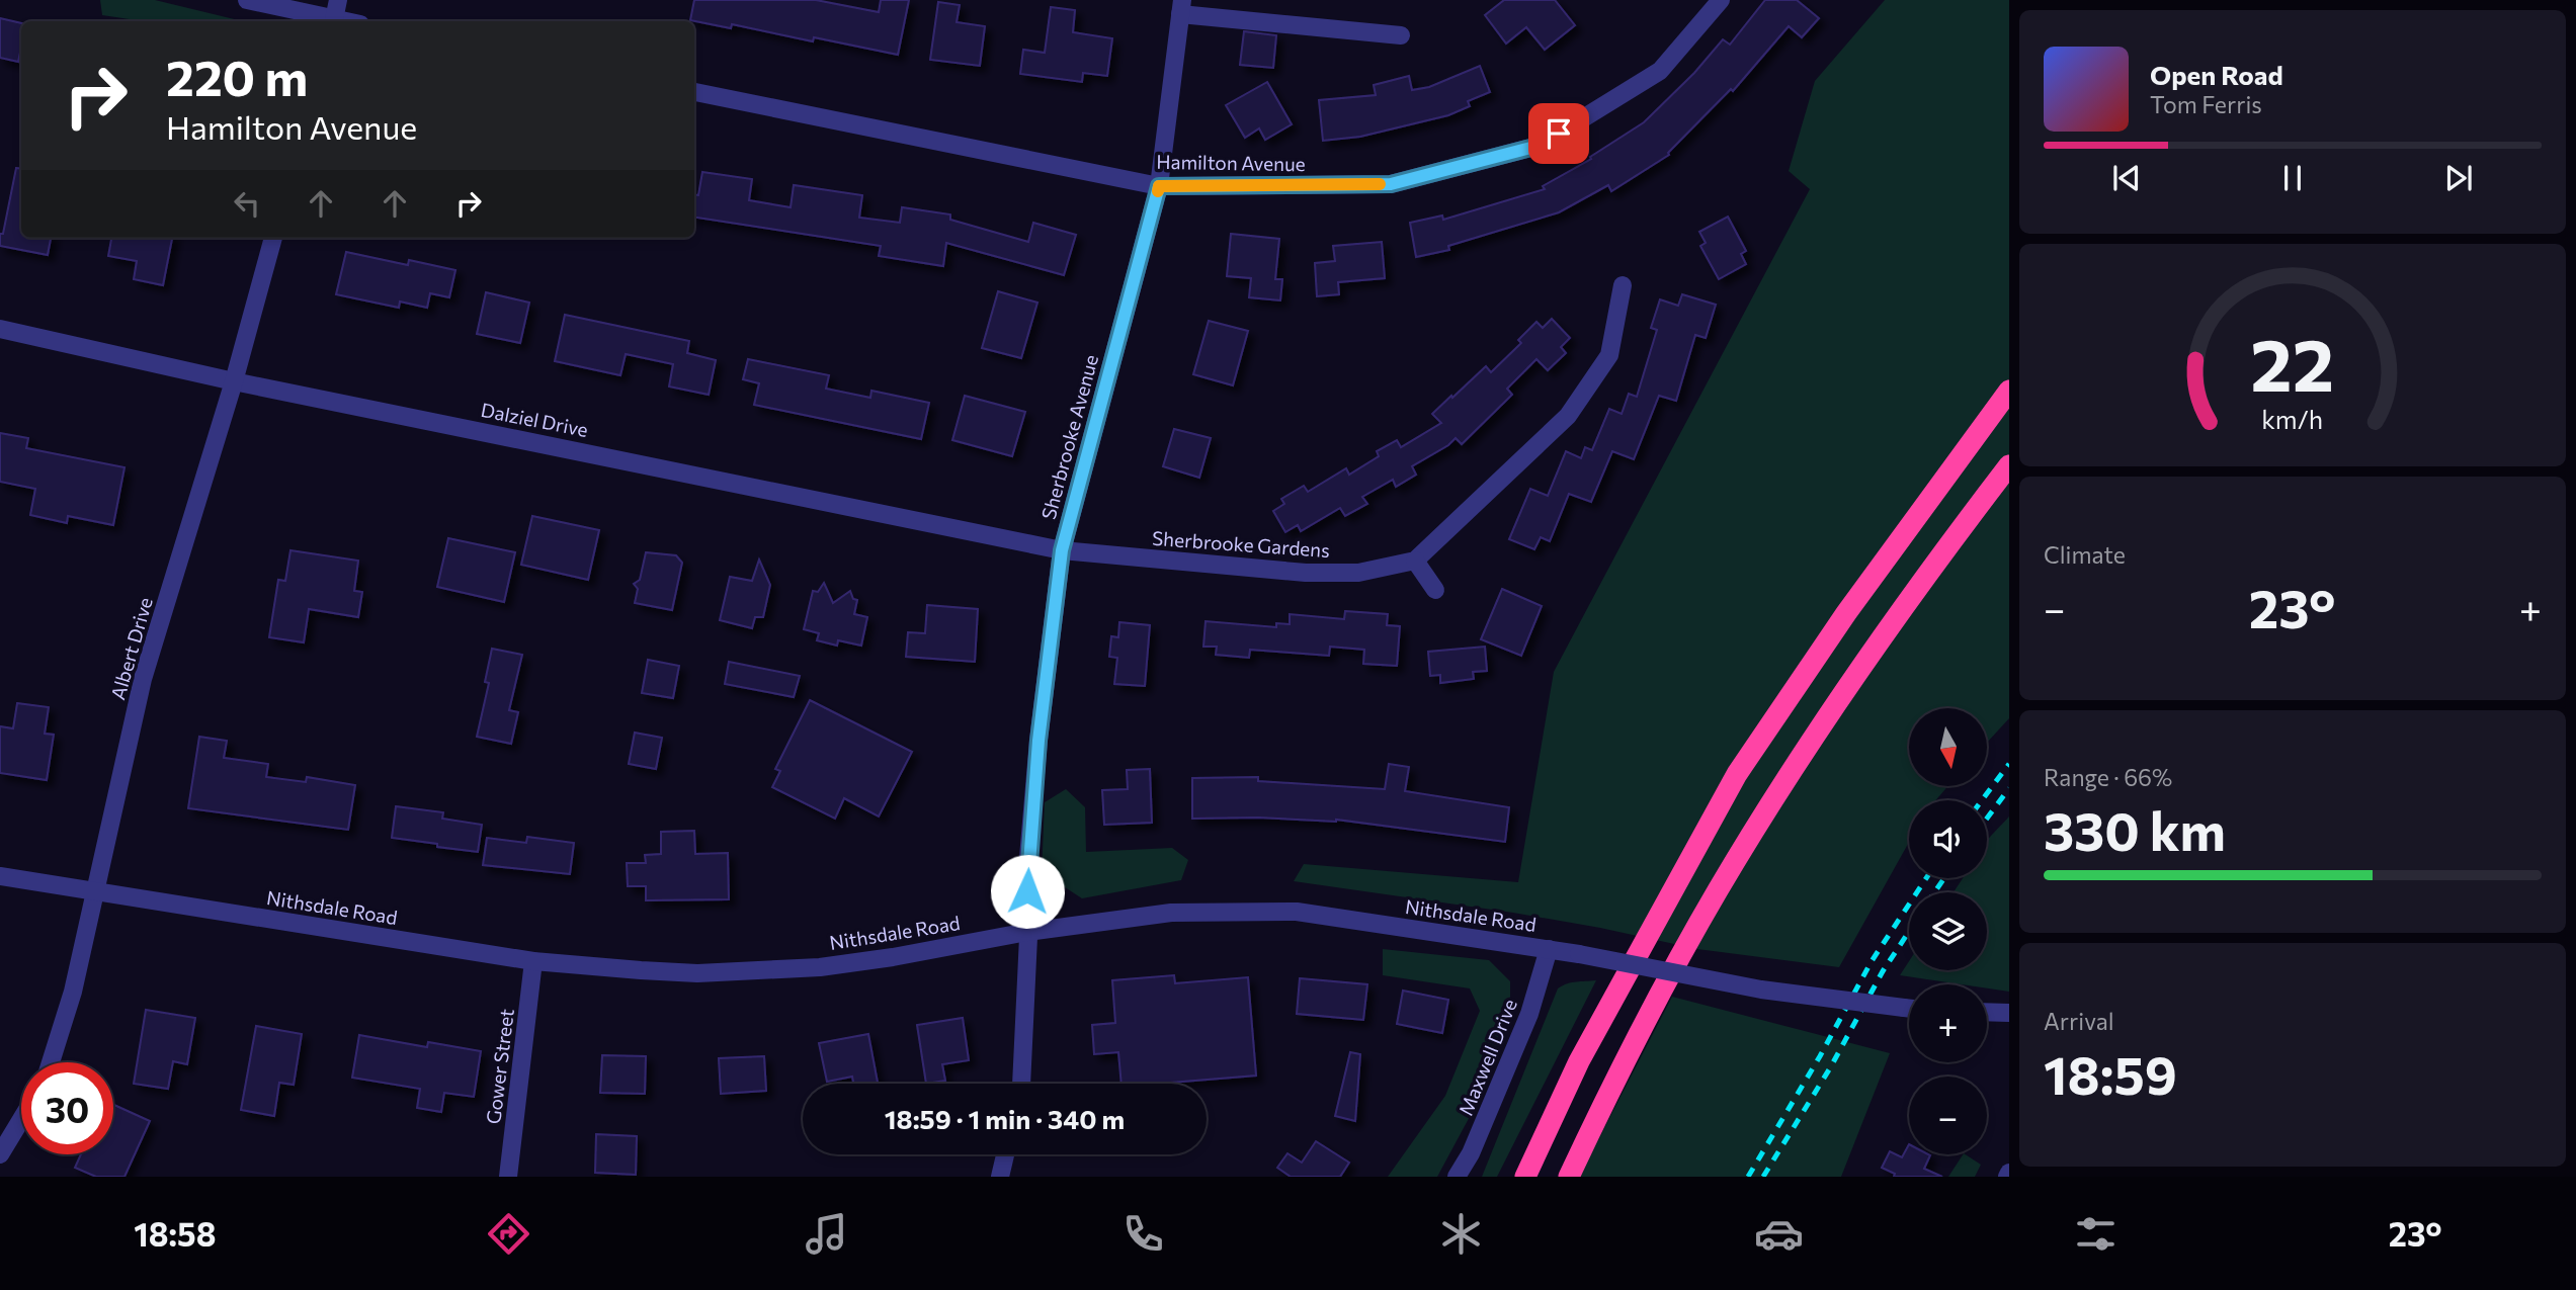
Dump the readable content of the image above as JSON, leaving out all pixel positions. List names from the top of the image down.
{
  "streets": {
    "street": [
      "Hamilton Avenue",
      "Dalziel Drive",
      "Sherbrooke Avenue",
      "Sherbrooke Gardens",
      "Albert Drive",
      "Nithsdale Road",
      "Maxwell Drive",
      "Gower Street"
    ]
  },
  "crossings": [
    ["Hamilton Avenue", "Sherbrooke Avenue"],
    ["Dalziel Drive", "Sherbrooke Avenue"],
    ["Dalziel Drive", "Sherbrooke Gardens"],
    ["Dalziel Drive", "Albert Drive"],
    ["Sherbrooke Avenue", "Sherbrooke Gardens"],
    ["Sherbrooke Avenue", "Nithsdale Road"],
    ["Albert Drive", "Nithsdale Road"],
    ["Nithsdale Road", "Maxwell Drive"],
    ["Nithsdale Road", "Gower Street"]
  ],
  "north": "bottom",
  "page": {
    "turn": ["220 m", "Hamilton Avenue"],
    "song": ["Open Road", "Tom Ferris"],
    "tile": [
      "Climate",
      ["Range · 66%", "330 km"],
      ["Arrival", "18:59"]
    ],
    "heat": ["−", "23°", "+"],
    "map_buttons": ["+", "−"],
    "limit": "30",
    "trip": "18:59 · 1 min · 340 m",
    "tabs": ["18:58", "23°"],
    "gauge": ["22", "km/h"]
  }
}
